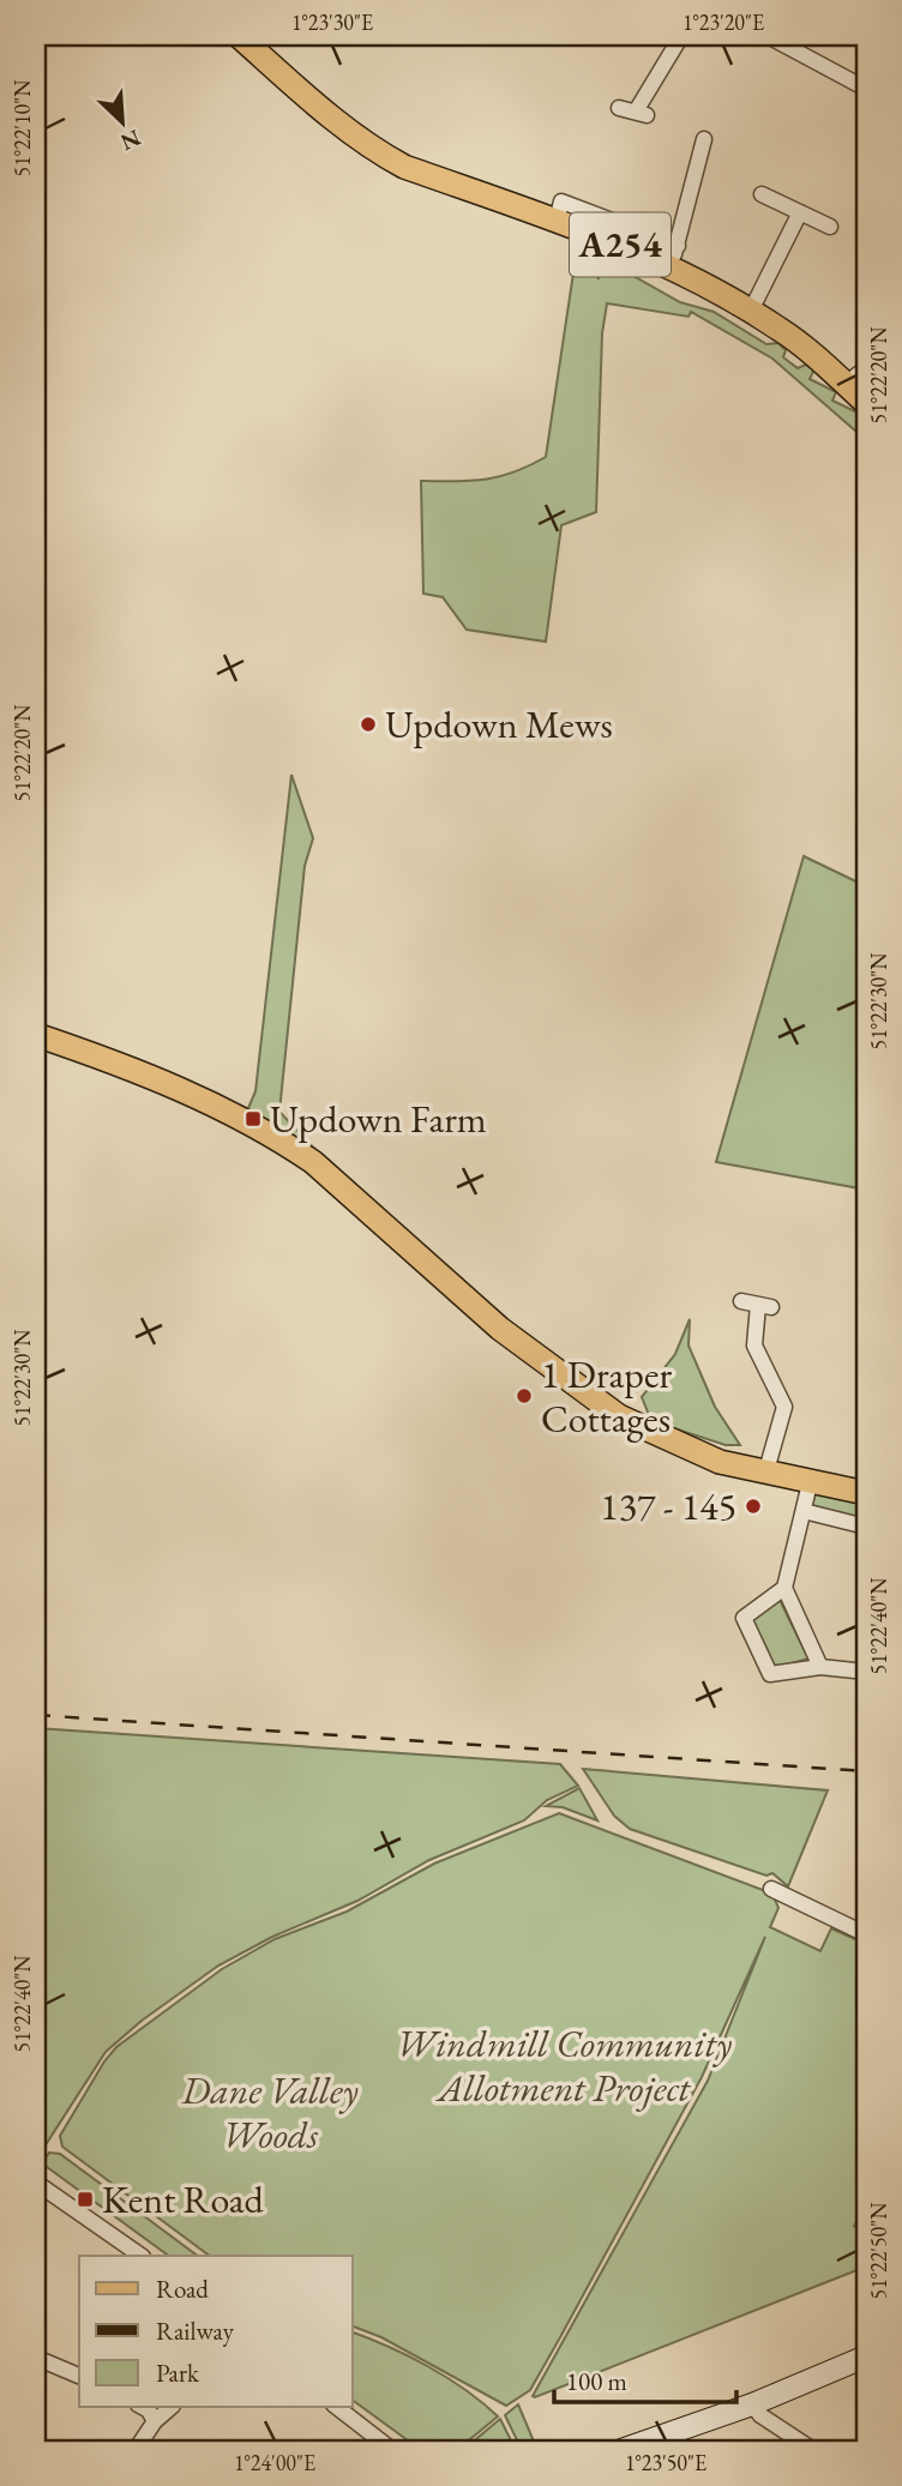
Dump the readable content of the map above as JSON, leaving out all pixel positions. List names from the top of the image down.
{
  "streets": {
    "main road": ["A254"]
  },
  "parks": ["Windmill Community Allotment Project", "Dane Valley Woods"],
  "places": {
    "other": ["Updown Mews", "1 Draper Cottages", "137 - 145"],
    "transit": ["Updown Farm", "Kent Road"]
  },
  "legend": ["Road", "Railway", "Park"],
  "scale_bar": "100 m",
  "north": "bottom right",
  "coordinates": [
    "1°23'30\"E",
    "1°23'20\"E",
    "51°22'10\"N",
    "51°22'20\"N",
    "51°22'30\"N",
    "51°22'40\"N",
    "51°22'50\"N",
    "1°24'00\"E",
    "1°23'50\"E"
  ]
}
